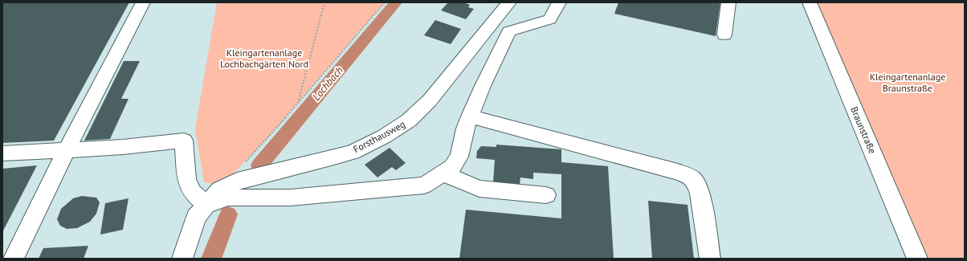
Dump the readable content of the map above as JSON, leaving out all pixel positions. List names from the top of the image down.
{
  "streets": {
    "street": ["Braunstraße", "Forsthausweg"]
  },
  "water": ["Lochbach"],
  "parks": ["Kleingartenanlage Lochbachgärten Nord", "Kleingartenanlage Braunstraße"]
}
